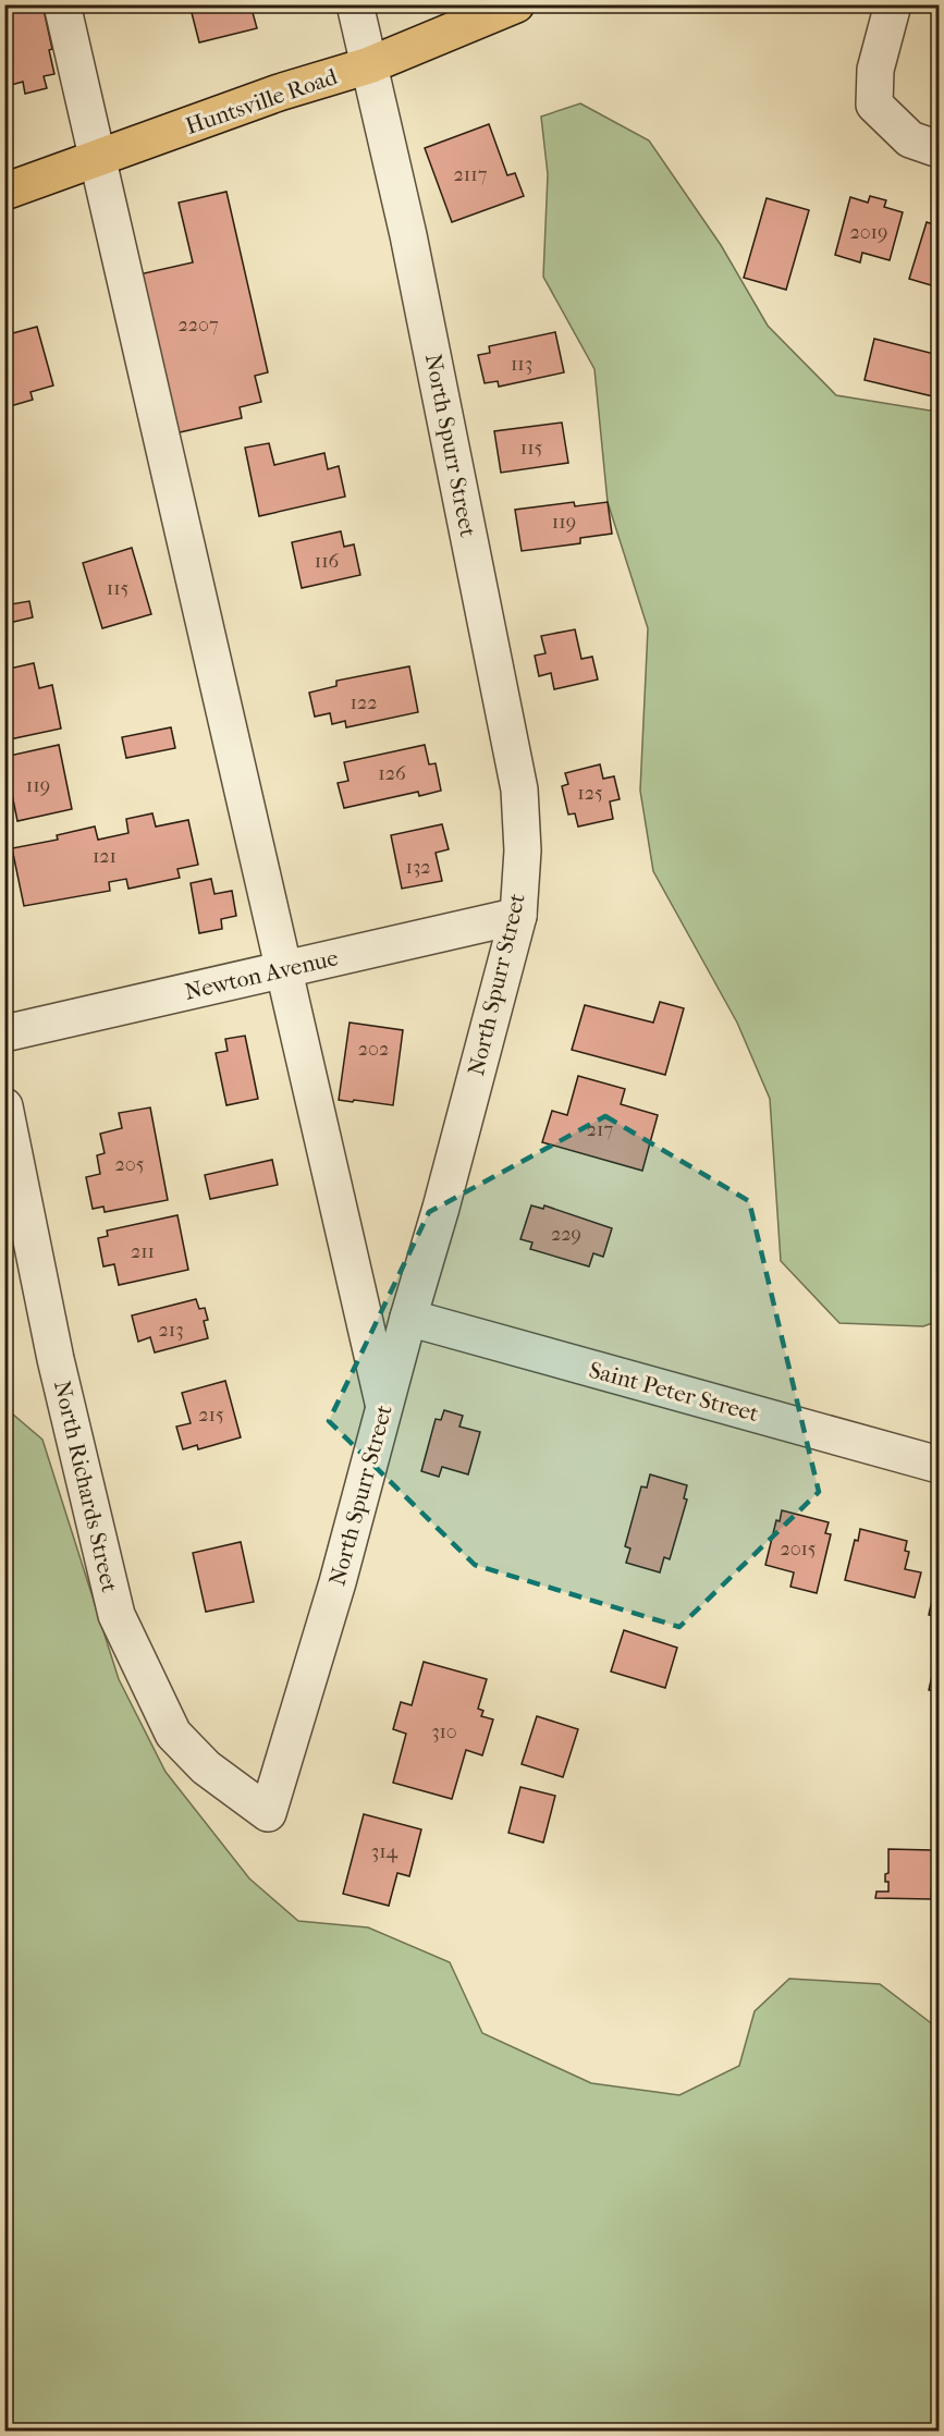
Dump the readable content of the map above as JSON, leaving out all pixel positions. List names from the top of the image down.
{
  "streets": {
    "main road": ["Huntsville Road"],
    "street": [
      "North Spurr Street",
      "Newton Avenue",
      "Saint Peter Street",
      "North Richards Street"
    ]
  },
  "crossings": [
    ["Huntsville Road", "North Spurr Street"],
    ["North Spurr Street", "Newton Avenue"],
    ["North Spurr Street", "Saint Peter Street"],
    ["North Spurr Street", "North Richards Street"]
  ],
  "house_numbers": [
    "2117",
    "2019",
    "2207",
    "113",
    "115",
    "119",
    "116",
    "115",
    "122",
    "126",
    "119",
    "125",
    "121",
    "132",
    "202",
    "217",
    "205",
    "229",
    "211",
    "213",
    "215",
    "2015",
    "310",
    "314"
  ]
}
